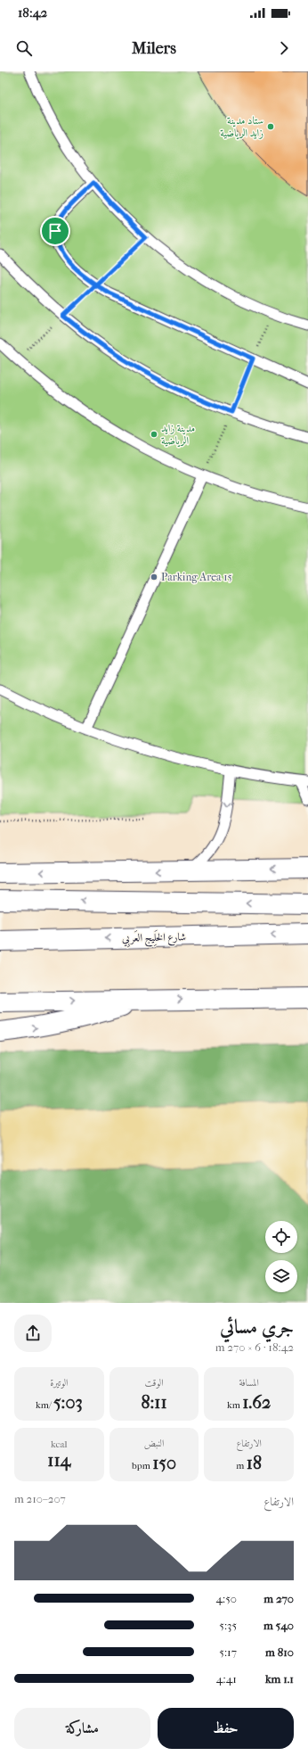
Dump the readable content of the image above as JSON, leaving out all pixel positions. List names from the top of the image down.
{
  "streets": {
    "main road": ["شارع الخَلِيج العَربِي"]
  },
  "places": ["ستاد مدينة زايد الرياضية", "مدينة زايد الرياضية", "Parking Area 15"],
  "page": {
    "status": "18:42",
    "header": "Milers",
    "heading": ["جري مسائي", "18:42 · 6 × 270 m"],
    "stats": [
      ["المسافة", "1.62 km"],
      ["الوقت", "8:11"],
      ["الوتيرة", "5:03 /km"],
      ["الارتفاع", "18 m"],
      ["النبض", "150 bpm"],
      ["kcal", "114"]
    ],
    "chart": ["الارتفاع", "207–210 m"],
    "list": [
      {
        "name": "270 m",
        "note": "4:50"
      },
      {
        "name": "540 m",
        "note": "5:35"
      },
      {
        "name": "810 m",
        "note": "5:17"
      },
      {
        "name": "1.1 km",
        "note": "4:41"
      }
    ],
    "buttons": ["حفظ", "مشاركة"]
  }
}
